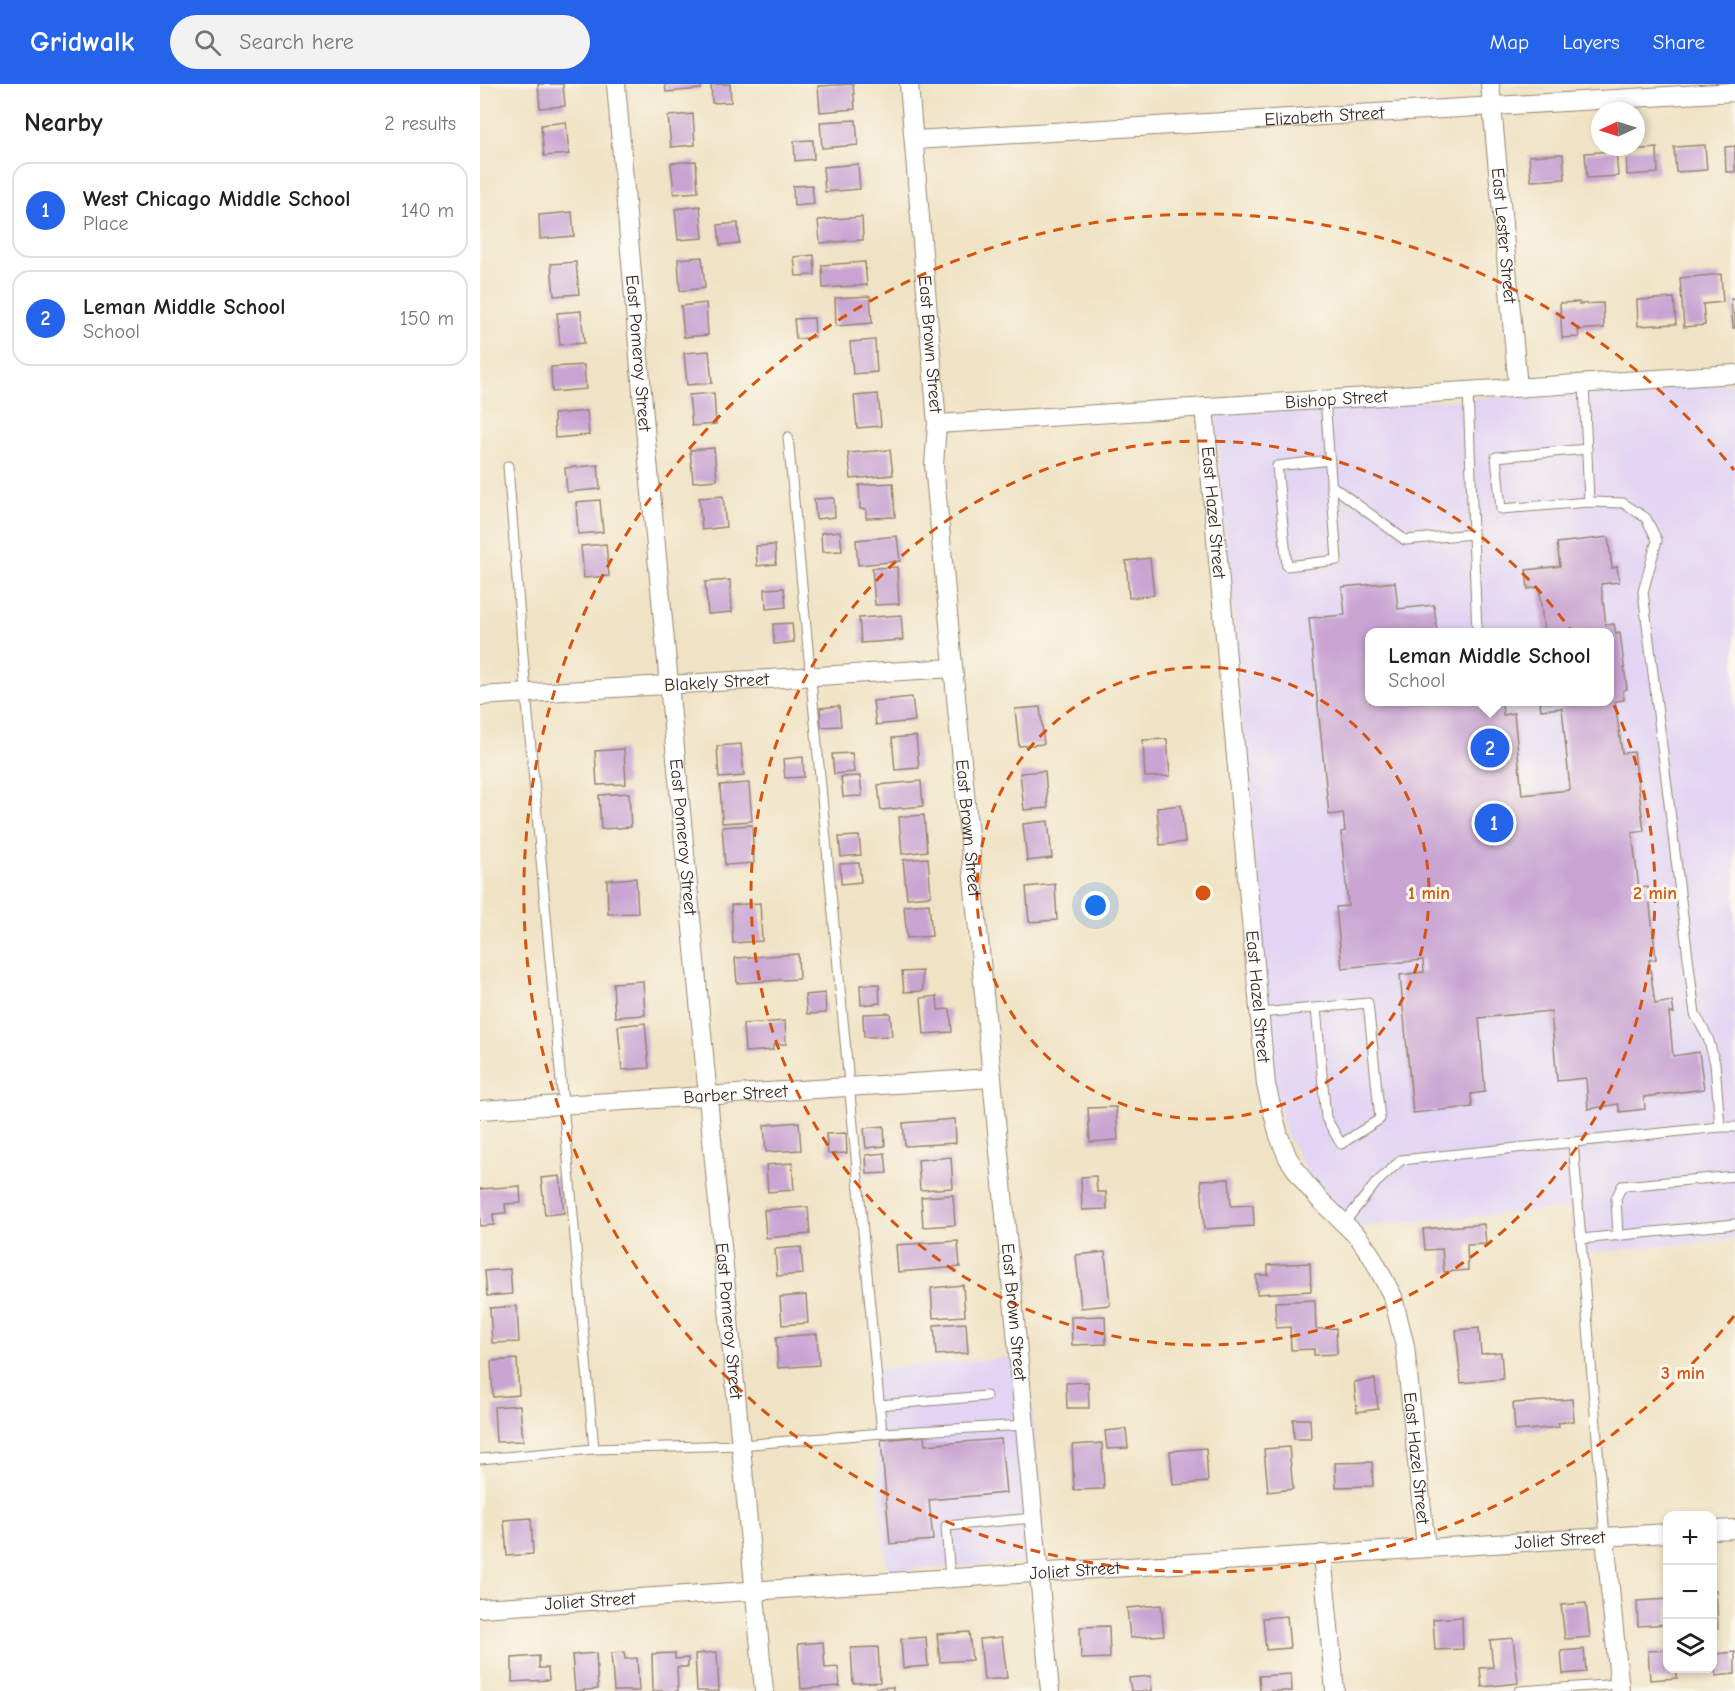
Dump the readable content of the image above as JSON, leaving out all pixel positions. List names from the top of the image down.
{
  "streets": {
    "street": [
      "Elizabeth Street",
      "East Lester Street",
      "East Brown Street",
      "East Pomeroy Street",
      "Bishop Street",
      "East Hazel Street",
      "Blakely Street",
      "Barber Street",
      "Joliet Street"
    ]
  },
  "crossings": [
    ["Elizabeth Street", "East Lester Street"],
    ["Elizabeth Street", "East Brown Street"],
    ["East Lester Street", "Bishop Street"],
    ["East Brown Street", "Bishop Street"],
    ["East Brown Street", "Blakely Street"],
    ["East Brown Street", "Barber Street"],
    ["East Brown Street", "Joliet Street"],
    ["East Pomeroy Street", "Blakely Street"],
    ["East Pomeroy Street", "Barber Street"],
    ["East Pomeroy Street", "Joliet Street"],
    ["Bishop Street", "East Hazel Street"],
    ["East Hazel Street", "Joliet Street"]
  ],
  "north": "left",
  "page": {
    "header": "Gridwalk",
    "search": "Search here",
    "nav": ["Map", "Layers", "Share"],
    "heading": ["Nearby", "2 results"],
    "list": [
      {
        "mark": "1",
        "name": "West Chicago Middle School",
        "note": "Place",
        "value": "140 m"
      },
      {
        "mark": "2",
        "name": "Leman Middle School",
        "note": "School",
        "value": "150 m"
      }
    ],
    "popup": ["Leman Middle School", "School"],
    "pins": ["2", "1"],
    "map_buttons": ["+", "−"]
  },
  "rings": ["1 min", "2 min", "3 min"]
}
